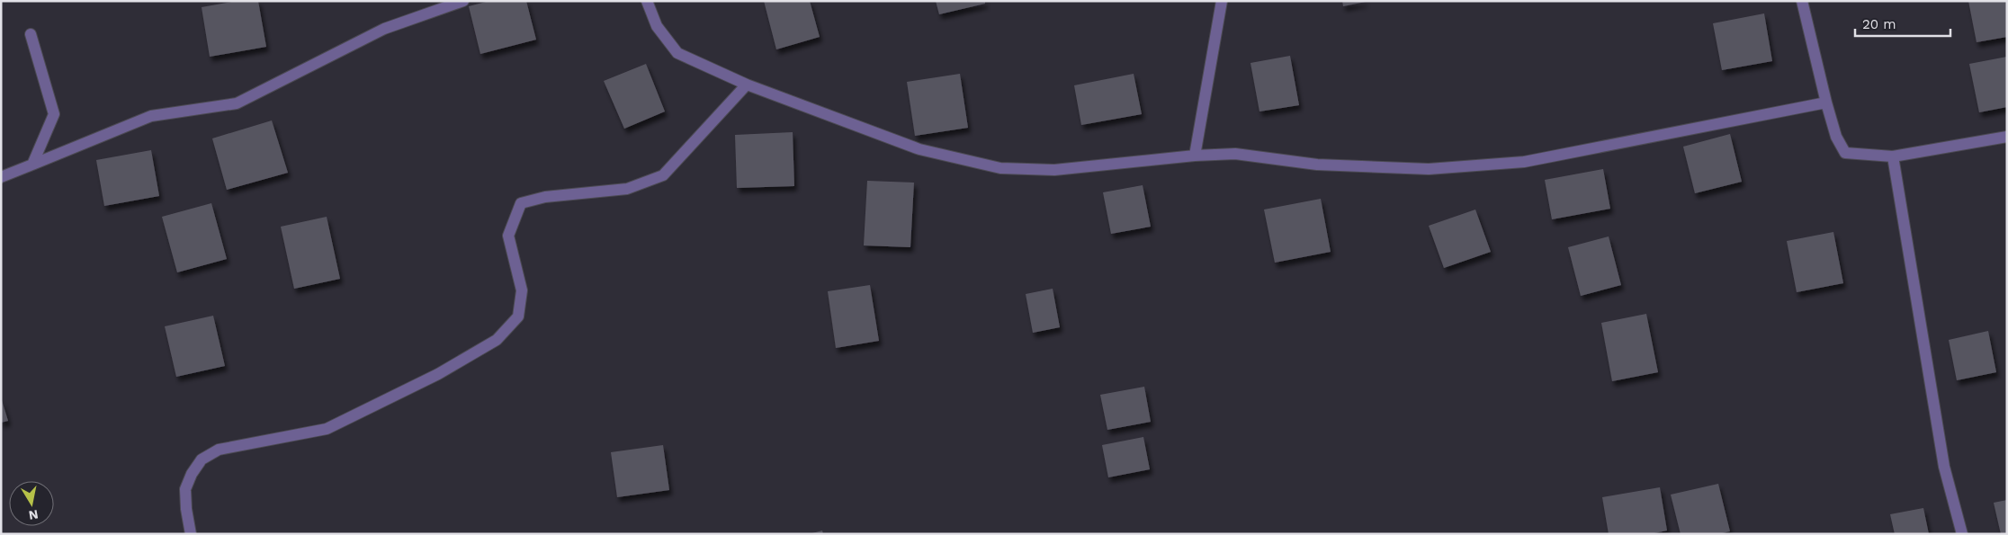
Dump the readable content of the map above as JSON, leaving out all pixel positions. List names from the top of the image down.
{
  "scale_bar": "20 m",
  "north": "bottom"
}
